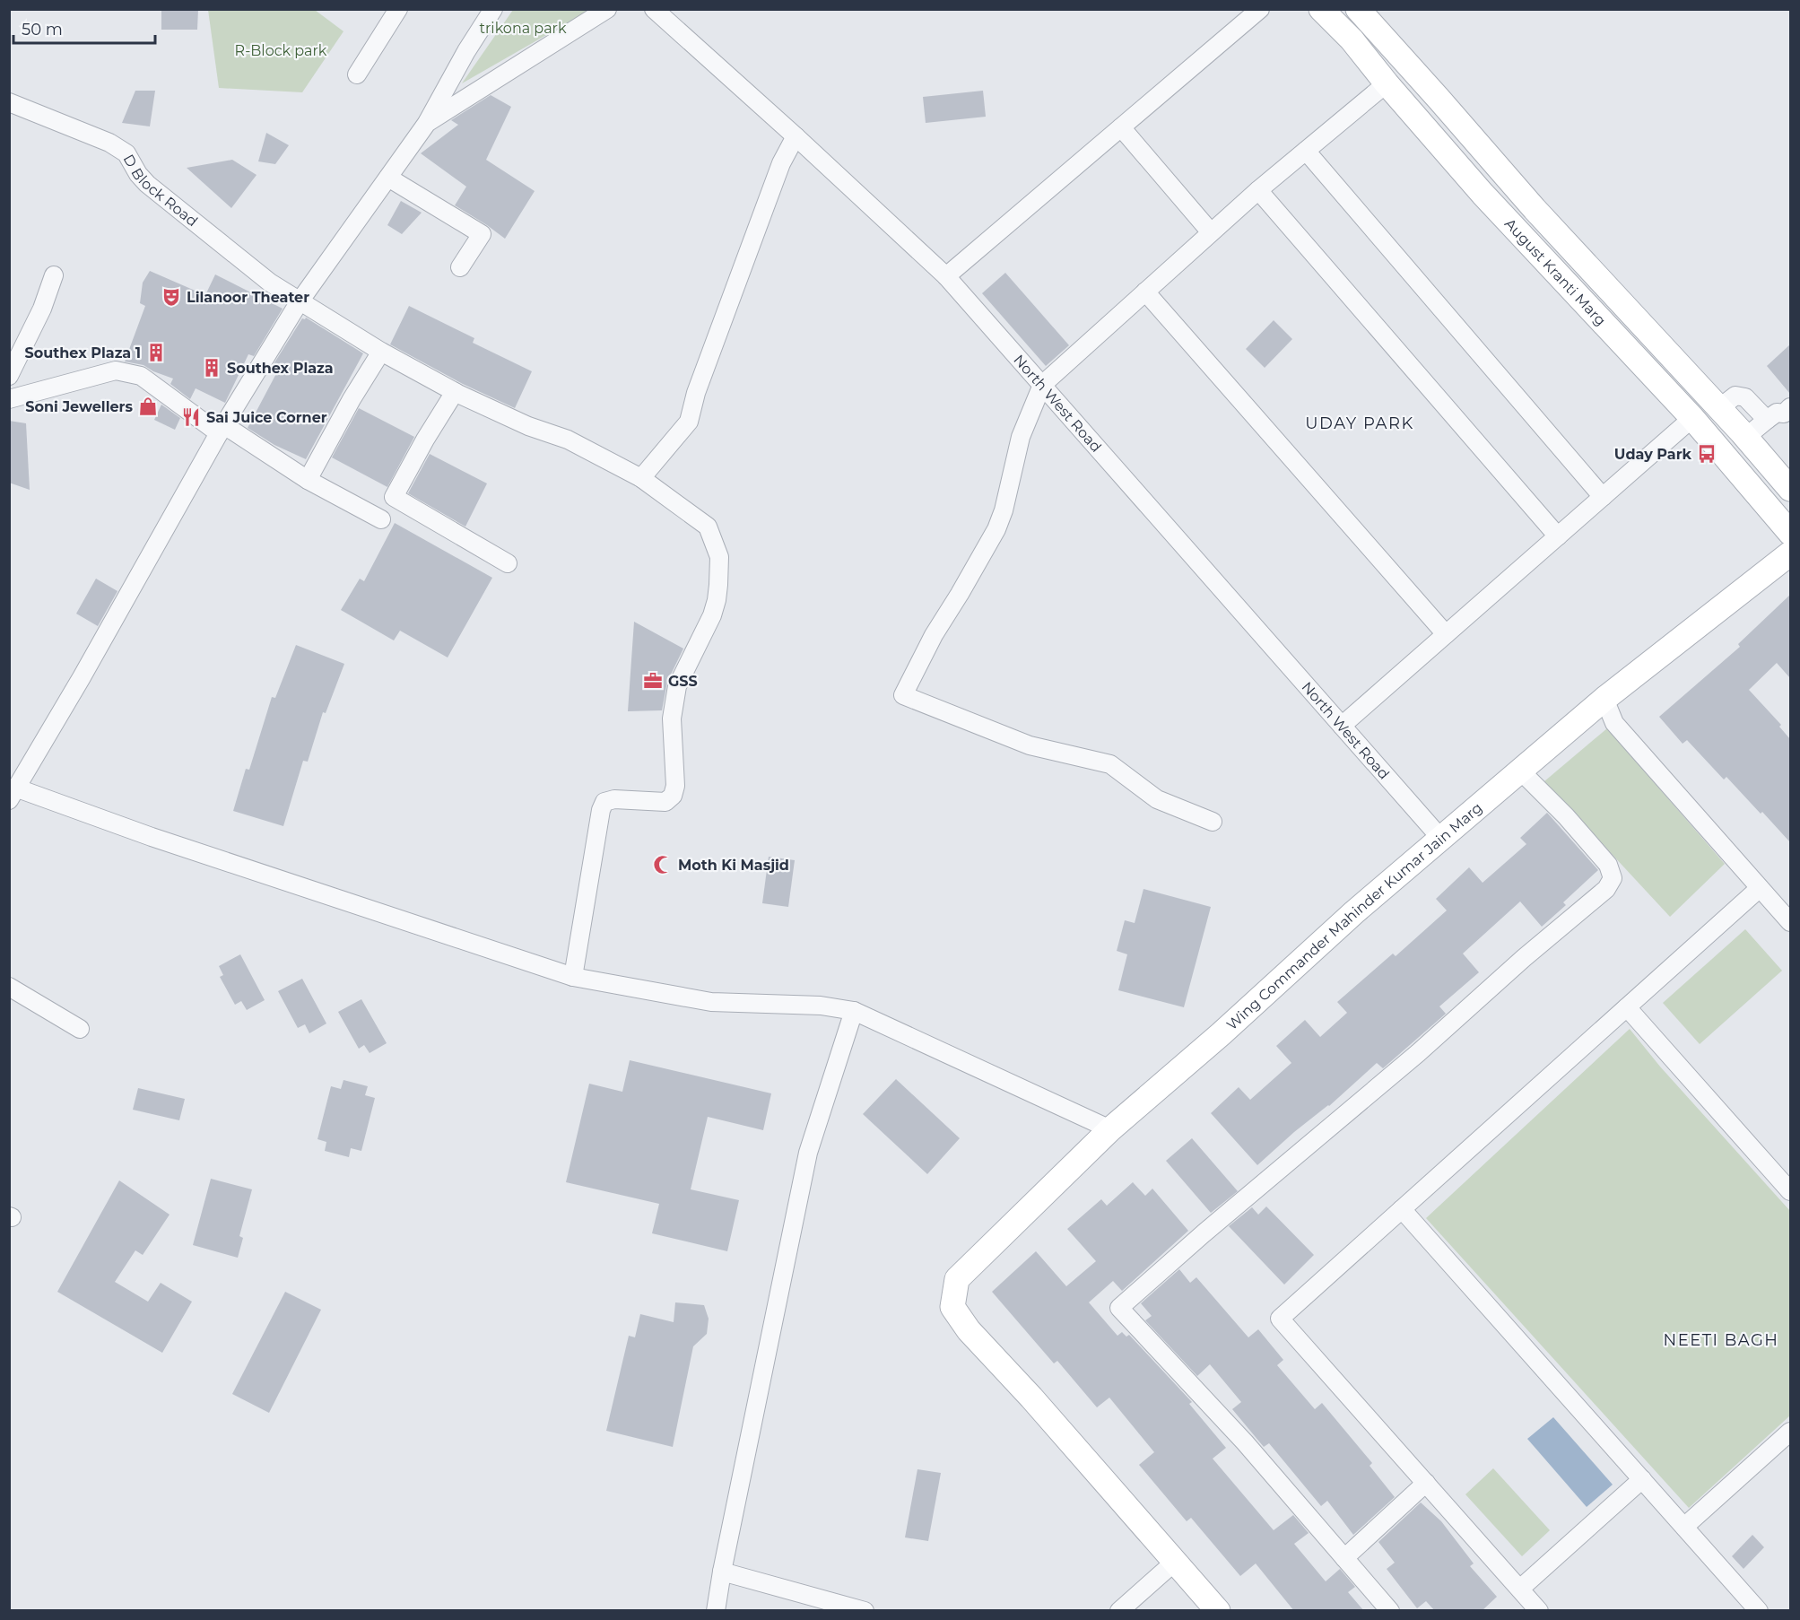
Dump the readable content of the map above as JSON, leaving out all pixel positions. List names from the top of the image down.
{
  "streets": {
    "street": [
      "D Block Road",
      "August Kranti Marg",
      "North West Road",
      "Wing Commander Mahinder Kumar Jain Marg"
    ]
  },
  "crossings": [
    ["North West Road", "Wing Commander Mahinder Kumar Jain Marg"]
  ],
  "districts": ["UDAY PARK", "NEETI BAGH"],
  "parks": ["trikona park", "R-Block park"],
  "places": {
    "theatre": ["Lilanoor Theater"],
    "building": ["Southex Plaza 1", "Southex Plaza"],
    "shop": ["Soni Jewellers"],
    "restaurant": ["Sai Juice Corner"],
    "bus stop": ["Uday Park"],
    "office": ["GSS"],
    "mosque": ["Moth Ki Masjid"]
  },
  "scale_bar": "50 m"
}
